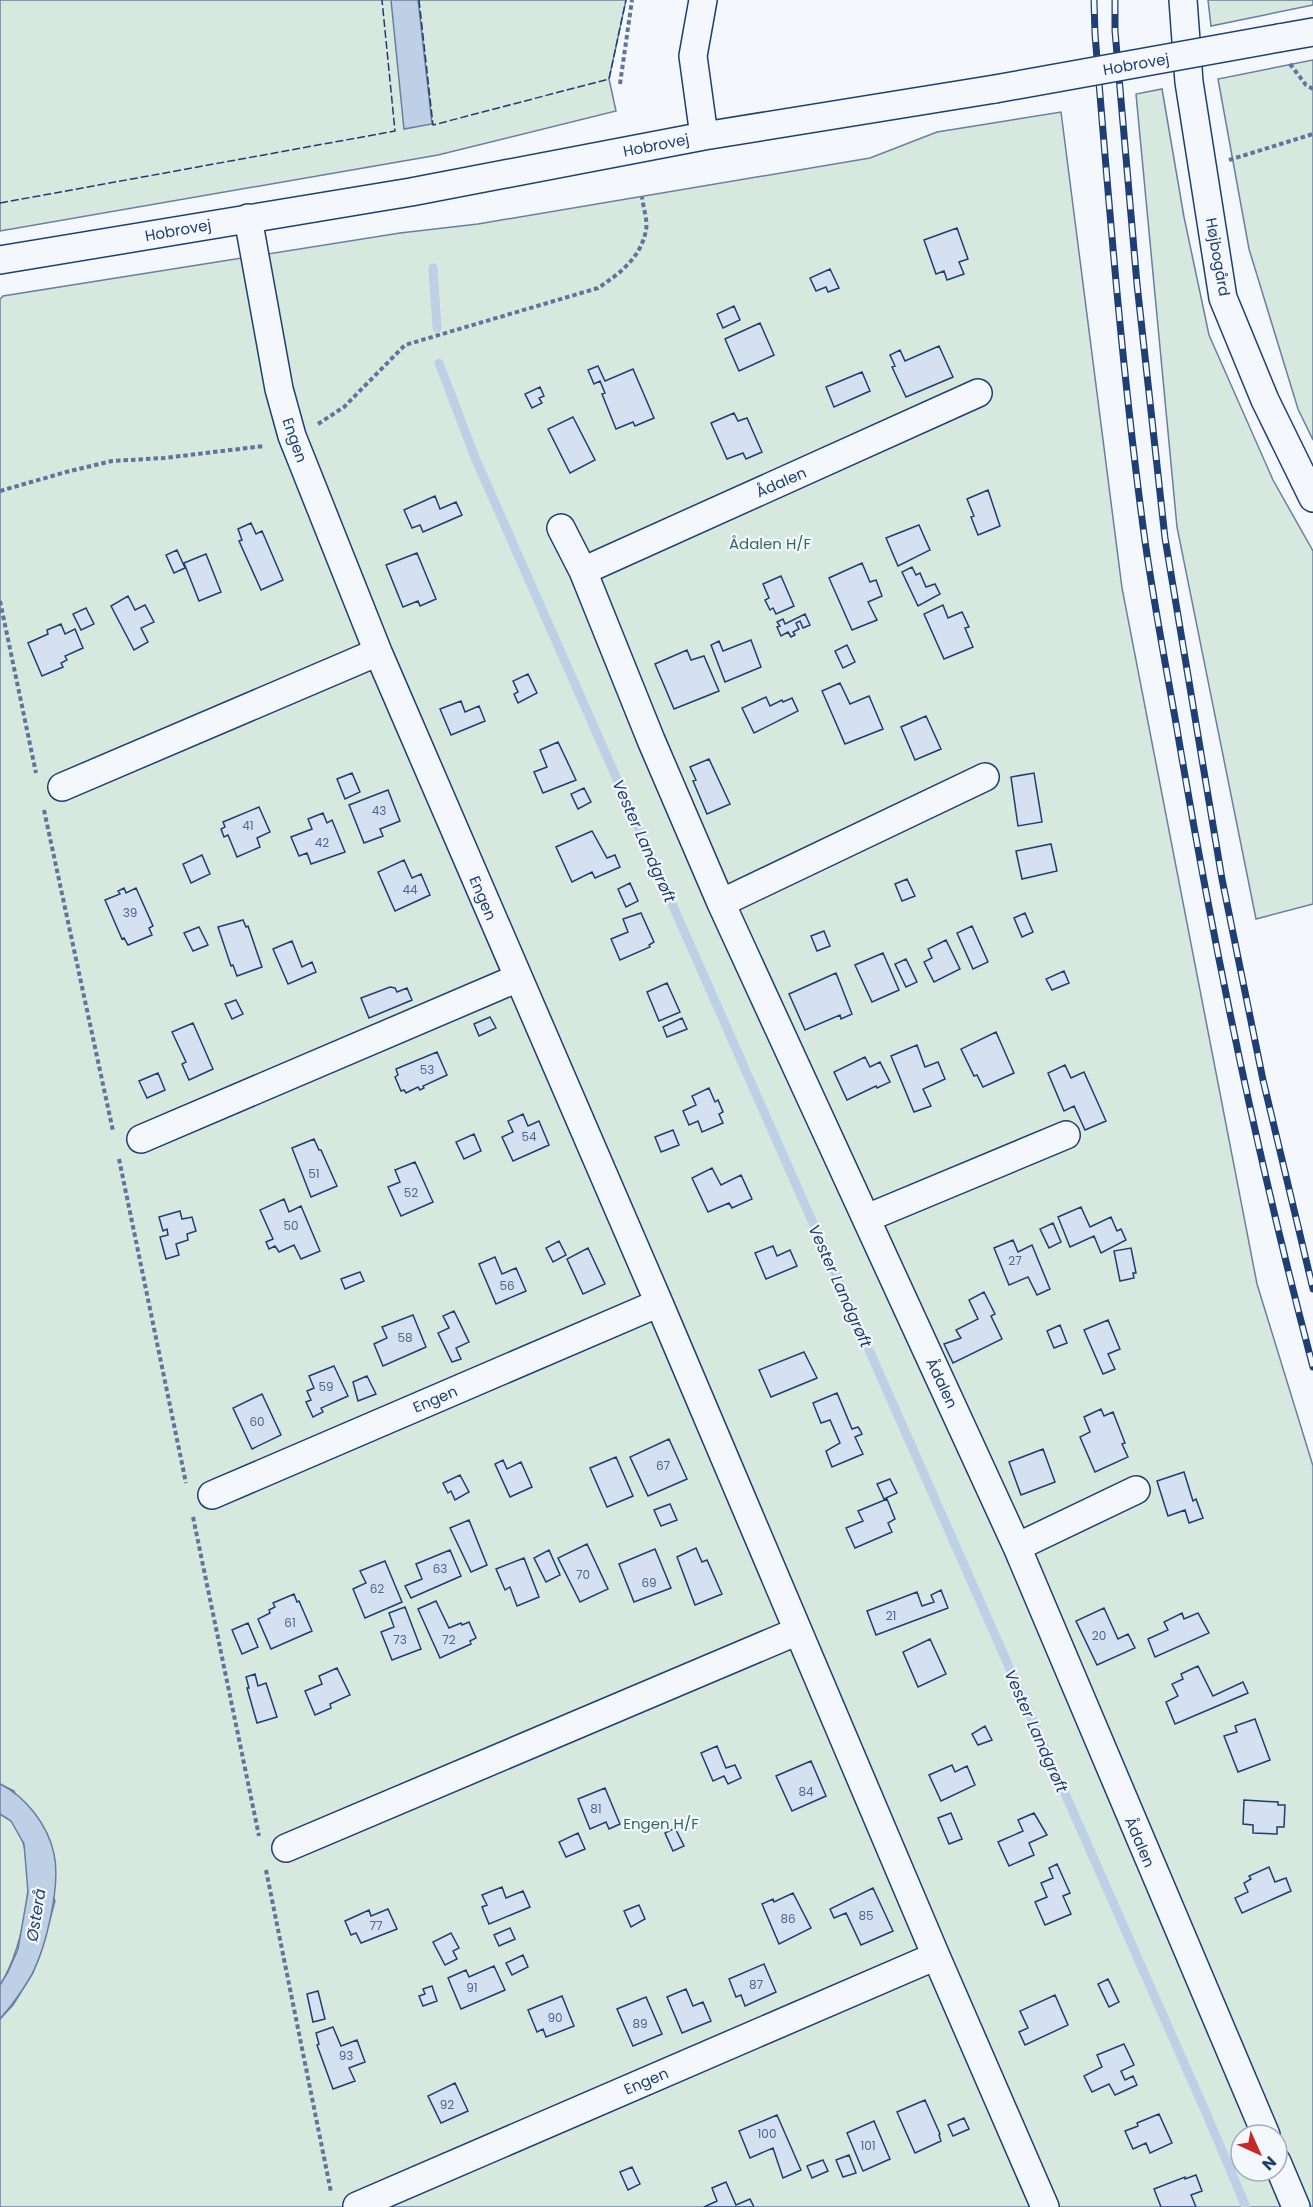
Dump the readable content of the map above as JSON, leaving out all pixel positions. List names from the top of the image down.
{
  "streets": {
    "street": [
      "Hobrovej",
      "Højbogård",
      "Engen",
      "Ådalen"
    ]
  },
  "crossings": [
    ["Hobrovej", "Engen"]
  ],
  "water": ["Vester Landgrøft", "Østerå"],
  "parks": ["Ådalen H/F", "Engen H/F"],
  "house_numbers": [
    "43",
    "41",
    "42",
    "44",
    "39",
    "53",
    "54",
    "51",
    "52",
    "50",
    "27",
    "56",
    "58",
    "59",
    "60",
    "67",
    "63",
    "70",
    "69",
    "62",
    "21",
    "61",
    "20",
    "73",
    "72",
    "84",
    "81",
    "85",
    "86",
    "77",
    "87",
    "91",
    "90",
    "89",
    "93",
    "92",
    "100",
    "101"
  ],
  "north": "bottom right"
}
